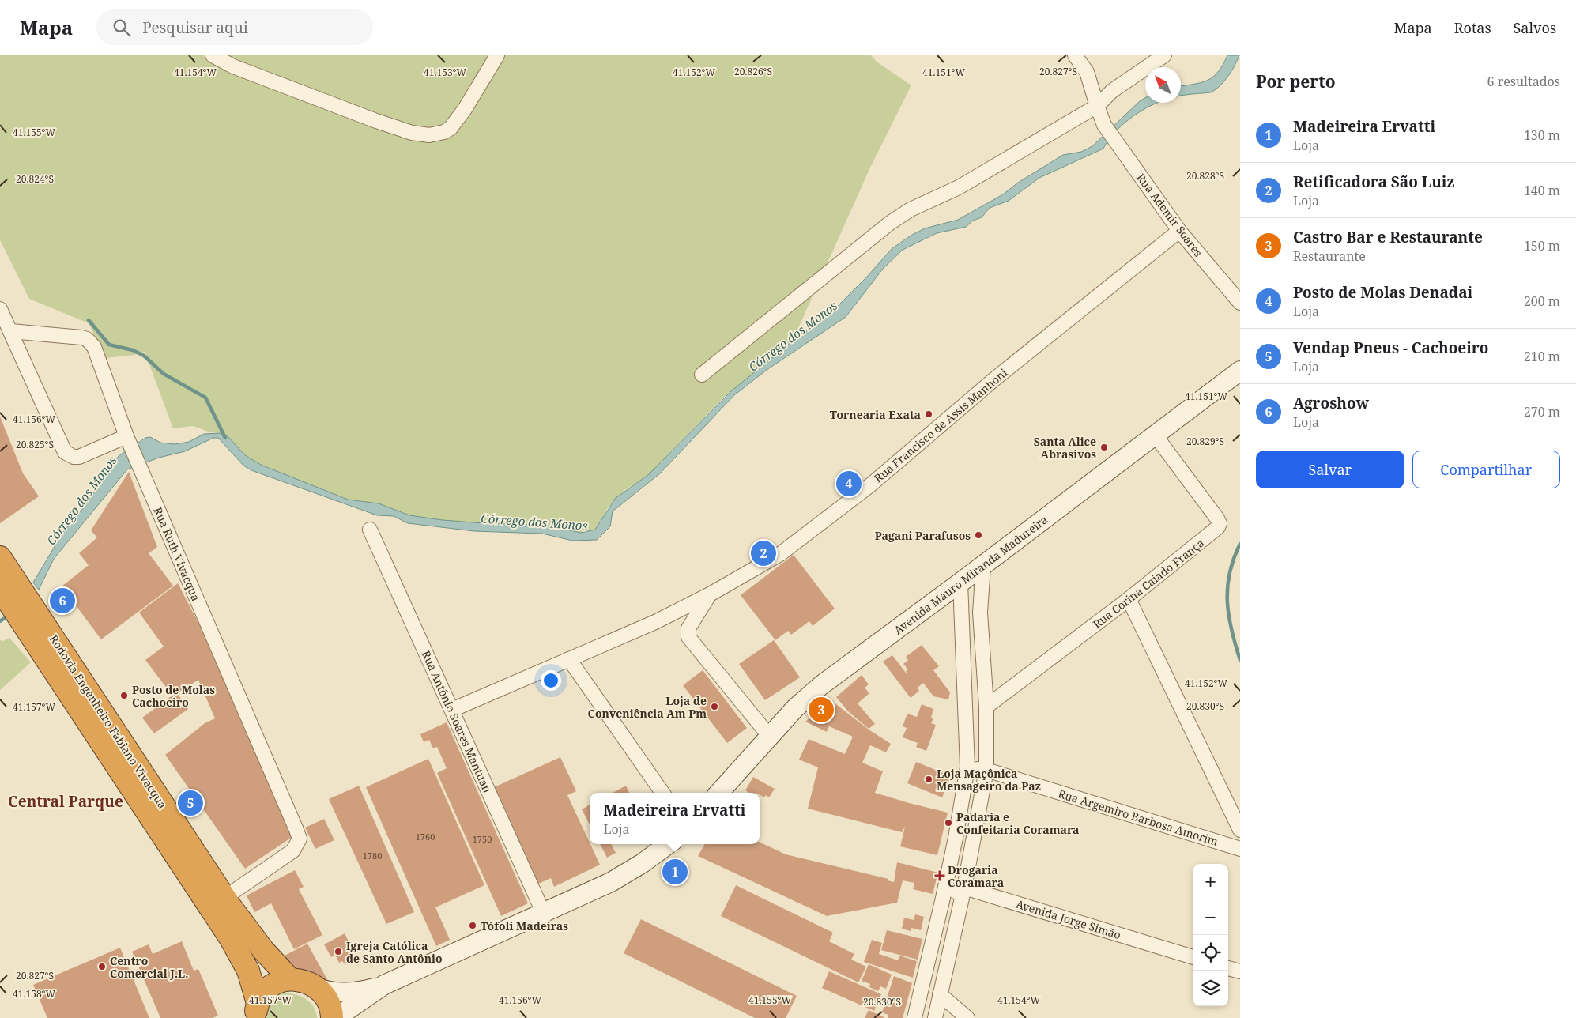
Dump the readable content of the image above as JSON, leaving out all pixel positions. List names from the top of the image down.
{
  "streets": {
    "highway": ["Rodovia Engenheiro Fabiano Vivacqua"],
    "main road": ["Avenida Mauro Miranda Madureira"],
    "street": [
      "Rua Ademir Soares",
      "Rua Francisco de Assis Manhoni",
      "Rua Ruth Vivacqua",
      "Rua Corina Caiado França",
      "Rua Antônio Soares Mantuan",
      "Rua Argemiro Barbosa Amorim",
      "Avenida Jorge Simão"
    ]
  },
  "crossings": [
    ["Rua Ademir Soares", "Rua Francisco de Assis Manhoni"],
    ["Rua Francisco de Assis Manhoni", "Rua Antônio Soares Mantuan"],
    ["Rua Ruth Vivacqua", "Rodovia Engenheiro Fabiano Vivacqua"],
    ["Avenida Mauro Miranda Madureira", "Rua Corina Caiado França"]
  ],
  "districts": ["Central Parque"],
  "water": ["Córrego dos Monos"],
  "places": {
    "other": [
      "Tornearia Exata",
      "Santa Alice Abrasivos",
      "Pagani Parafusos",
      "Posto de Molas Cachoeiro",
      "Loja de Conveniência Am Pm",
      "Loja Maçônica Mensageiro da Paz",
      "Padaria e Confeitaria Coramara",
      "Tófoli Madeiras",
      "Igreja Católica de Santo Antônio",
      "Centro Comercial J.L."
    ],
    "health": ["Drogaria Coramara"]
  },
  "house_numbers": ["1760", "1750", "1780"],
  "north": "top left",
  "page": {
    "header": "Mapa",
    "search": "Pesquisar aqui",
    "nav": ["Mapa", "Rotas", "Salvos"],
    "heading": ["Por perto", "6 resultados"],
    "list": [
      {
        "mark": "1",
        "name": "Madeireira Ervatti",
        "note": "Loja",
        "value": "130 m"
      },
      {
        "mark": "2",
        "name": "Retificadora São Luiz",
        "note": "Loja",
        "value": "140 m"
      },
      {
        "mark": "3",
        "name": "Castro Bar e Restaurante",
        "note": "Restaurante",
        "value": "150 m"
      },
      {
        "mark": "4",
        "name": "Posto de Molas Denadai",
        "note": "Loja",
        "value": "200 m"
      },
      {
        "mark": "5",
        "name": "Vendap Pneus - Cachoeiro",
        "note": "Loja",
        "value": "210 m"
      },
      {
        "mark": "6",
        "name": "Agroshow",
        "note": "Loja",
        "value": "270 m"
      }
    ],
    "buttons": ["Salvar", "Compartilhar"],
    "pins": [
      "4",
      "2",
      "6",
      "3",
      "5",
      "1"
    ],
    "popup": ["Madeireira Ervatti", "Loja"],
    "map_buttons": ["+", "−"]
  },
  "coordinates": [
    "20.826°S",
    "20.827°S",
    "41.154°W",
    "41.153°W",
    "41.152°W",
    "41.151°W",
    "41.155°W",
    "20.828°S",
    "20.824°S",
    "41.156°W",
    "20.829°S",
    "20.825°S",
    "20.830°S",
    "41.157°W",
    "41.158°W"
  ]
}
